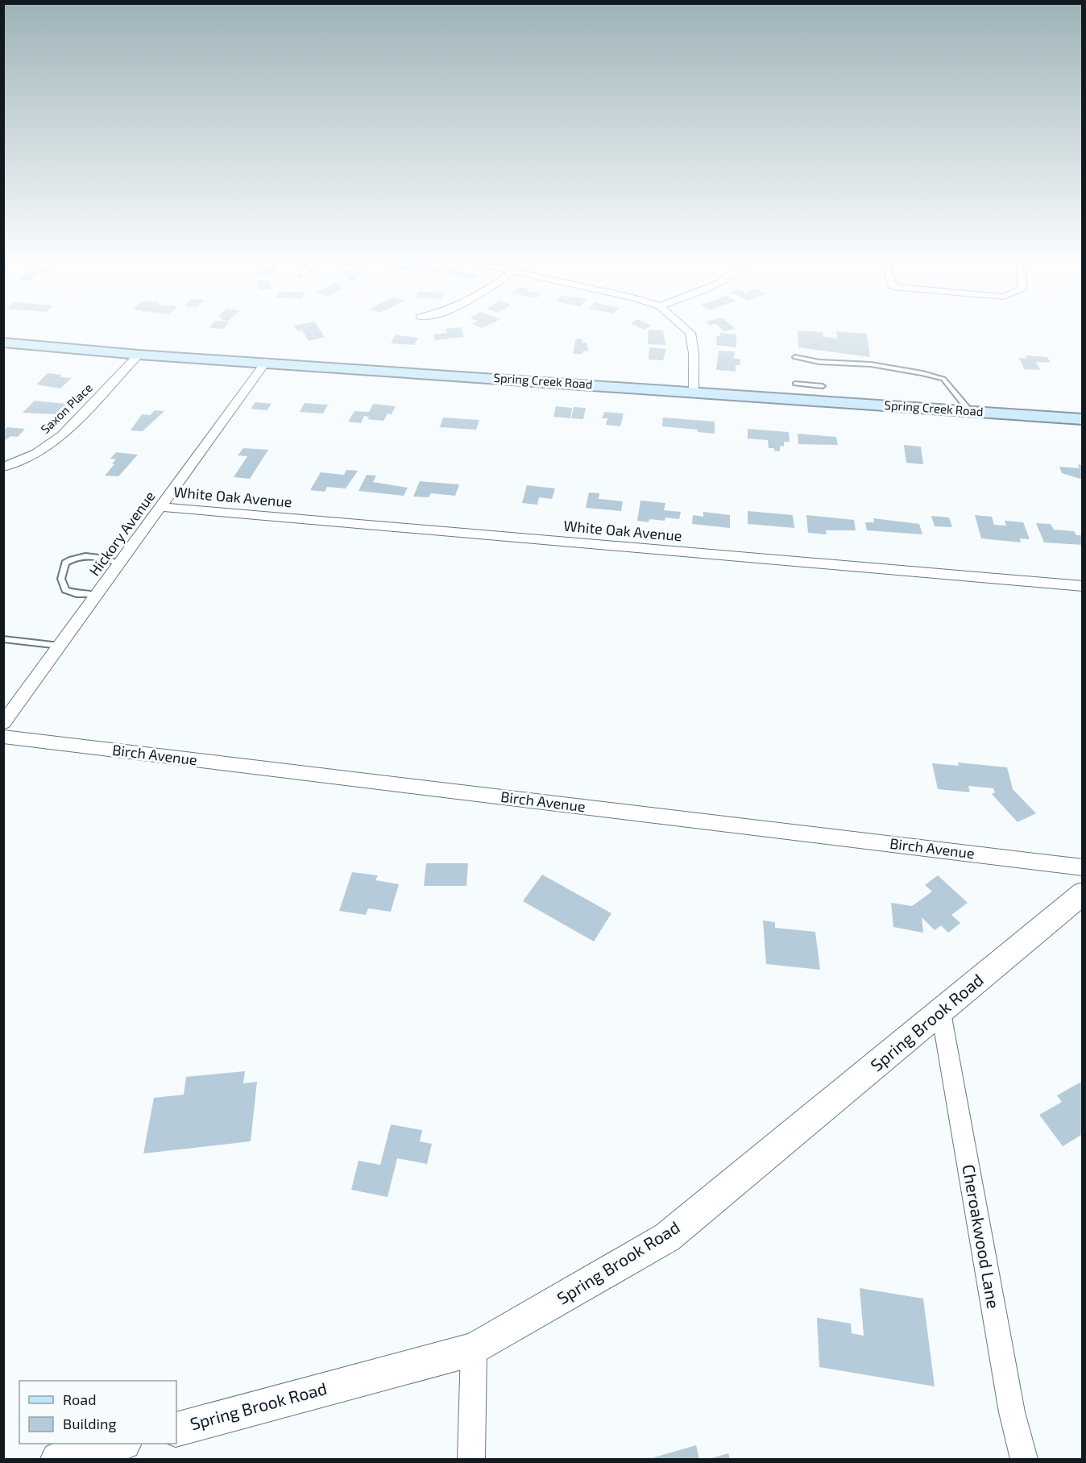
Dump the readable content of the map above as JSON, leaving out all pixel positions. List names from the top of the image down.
{
  "streets": {
    "main road": ["Spring Creek Road"],
    "street": [
      "Saxon Place",
      "White Oak Avenue",
      "Hickory Avenue",
      "Birch Avenue",
      "Spring Brook Road",
      "Cheroakwood Lane"
    ]
  },
  "crossings": [
    ["Spring Creek Road", "Saxon Place"],
    ["Spring Creek Road", "Hickory Avenue"],
    ["White Oak Avenue", "Hickory Avenue"],
    ["Spring Brook Road", "Cheroakwood Lane"]
  ],
  "legend": ["Road", "Building"]
}
